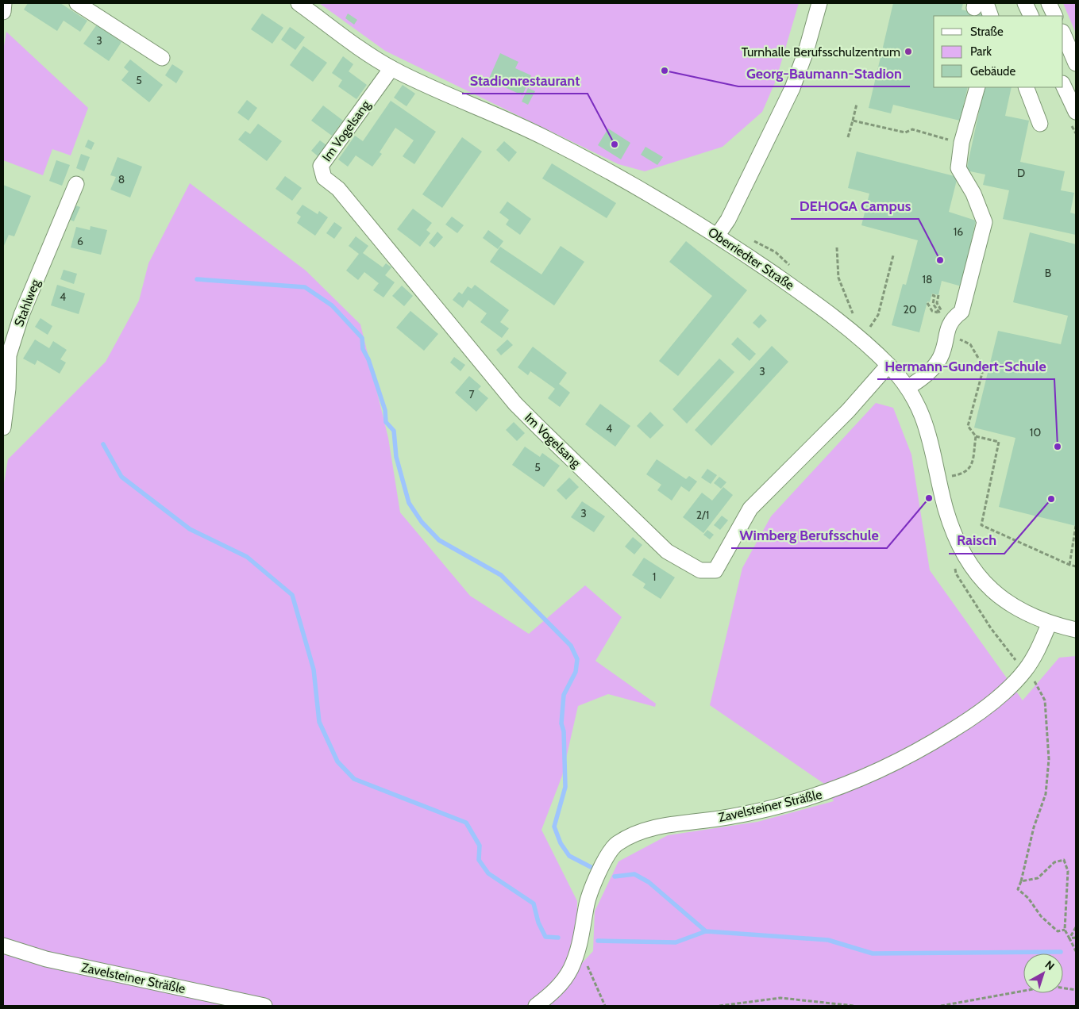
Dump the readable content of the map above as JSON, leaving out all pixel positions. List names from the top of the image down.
{
  "streets": {
    "street": [
      "Im Vogelsang",
      "Oberriedter Straße",
      "Stahlweg",
      "Zavelsteiner Sträßle"
    ]
  },
  "crossings": [
    ["Im Vogelsang", "Oberriedter Straße"],
    ["Oberriedter Straße", "Zavelsteiner Sträßle"]
  ],
  "places": [
    "Turnhalle Berufsschulzentrum",
    "Georg-Baumann-Stadion",
    "Stadionrestaurant",
    "DEHOGA Campus",
    "Hermann-Gundert-Schule",
    "Wimberg Berufsschule",
    "Raisch"
  ],
  "house_numbers": [
    "3",
    "5",
    "D",
    "8",
    "16",
    "6",
    "B",
    "18",
    "4",
    "20",
    "3",
    "7",
    "4",
    "10",
    "5",
    "3",
    "2/1",
    "1"
  ],
  "legend": ["Straße", "Park", "Gebäude"],
  "north": "top right"
}
